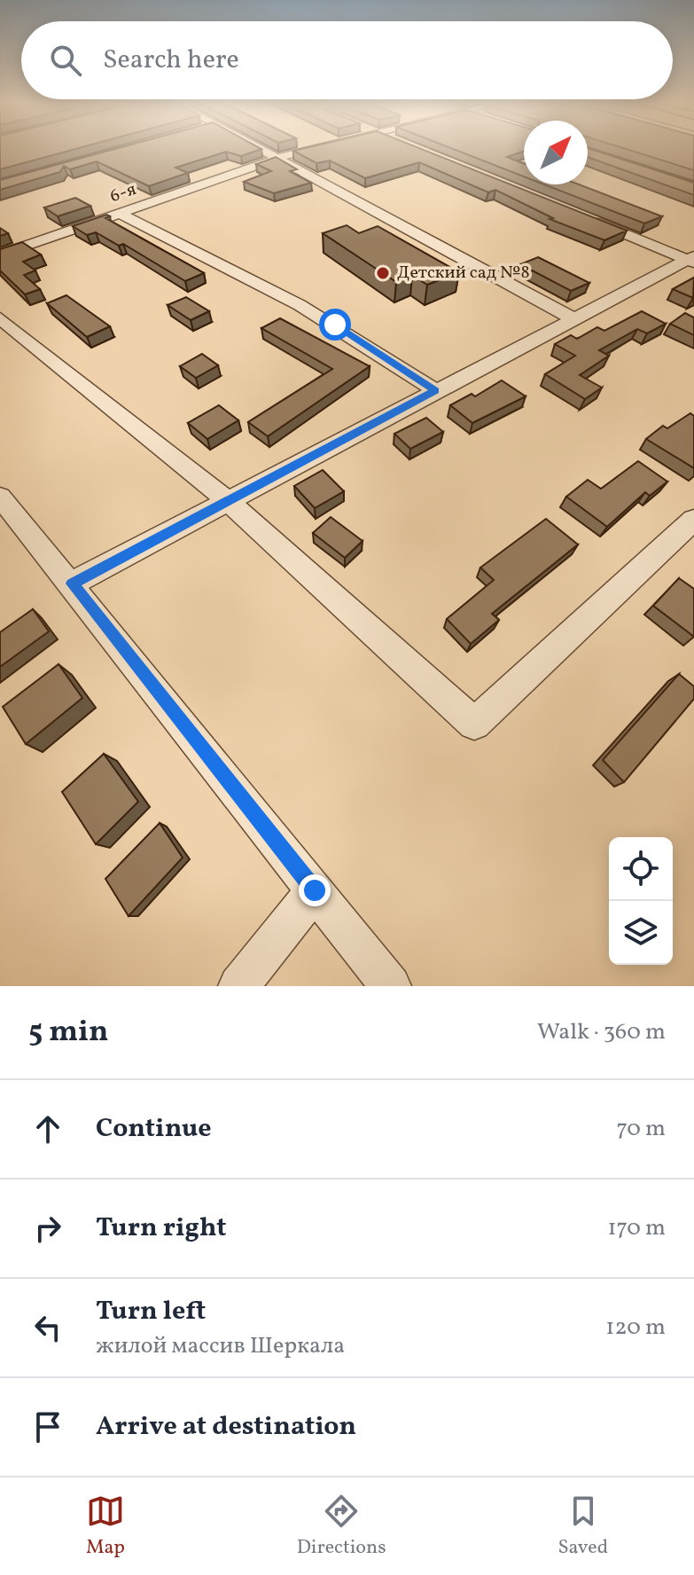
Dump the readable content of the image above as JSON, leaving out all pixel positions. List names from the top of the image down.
{
  "streets": {
    "street": ["6-я"]
  },
  "places": ["Детский сад №8"],
  "north": "top right",
  "page": {
    "search": "Search here",
    "heading": ["5 min", "Walk · 360 m"],
    "list": [
      ["Continue", "70 m"],
      ["Turn right", "170 m"],
      ["Turn left", "жилой массив Шеркала", "120 m"],
      "Arrive at destination"
    ],
    "nav": ["Map", "Directions", "Saved"]
  }
}
